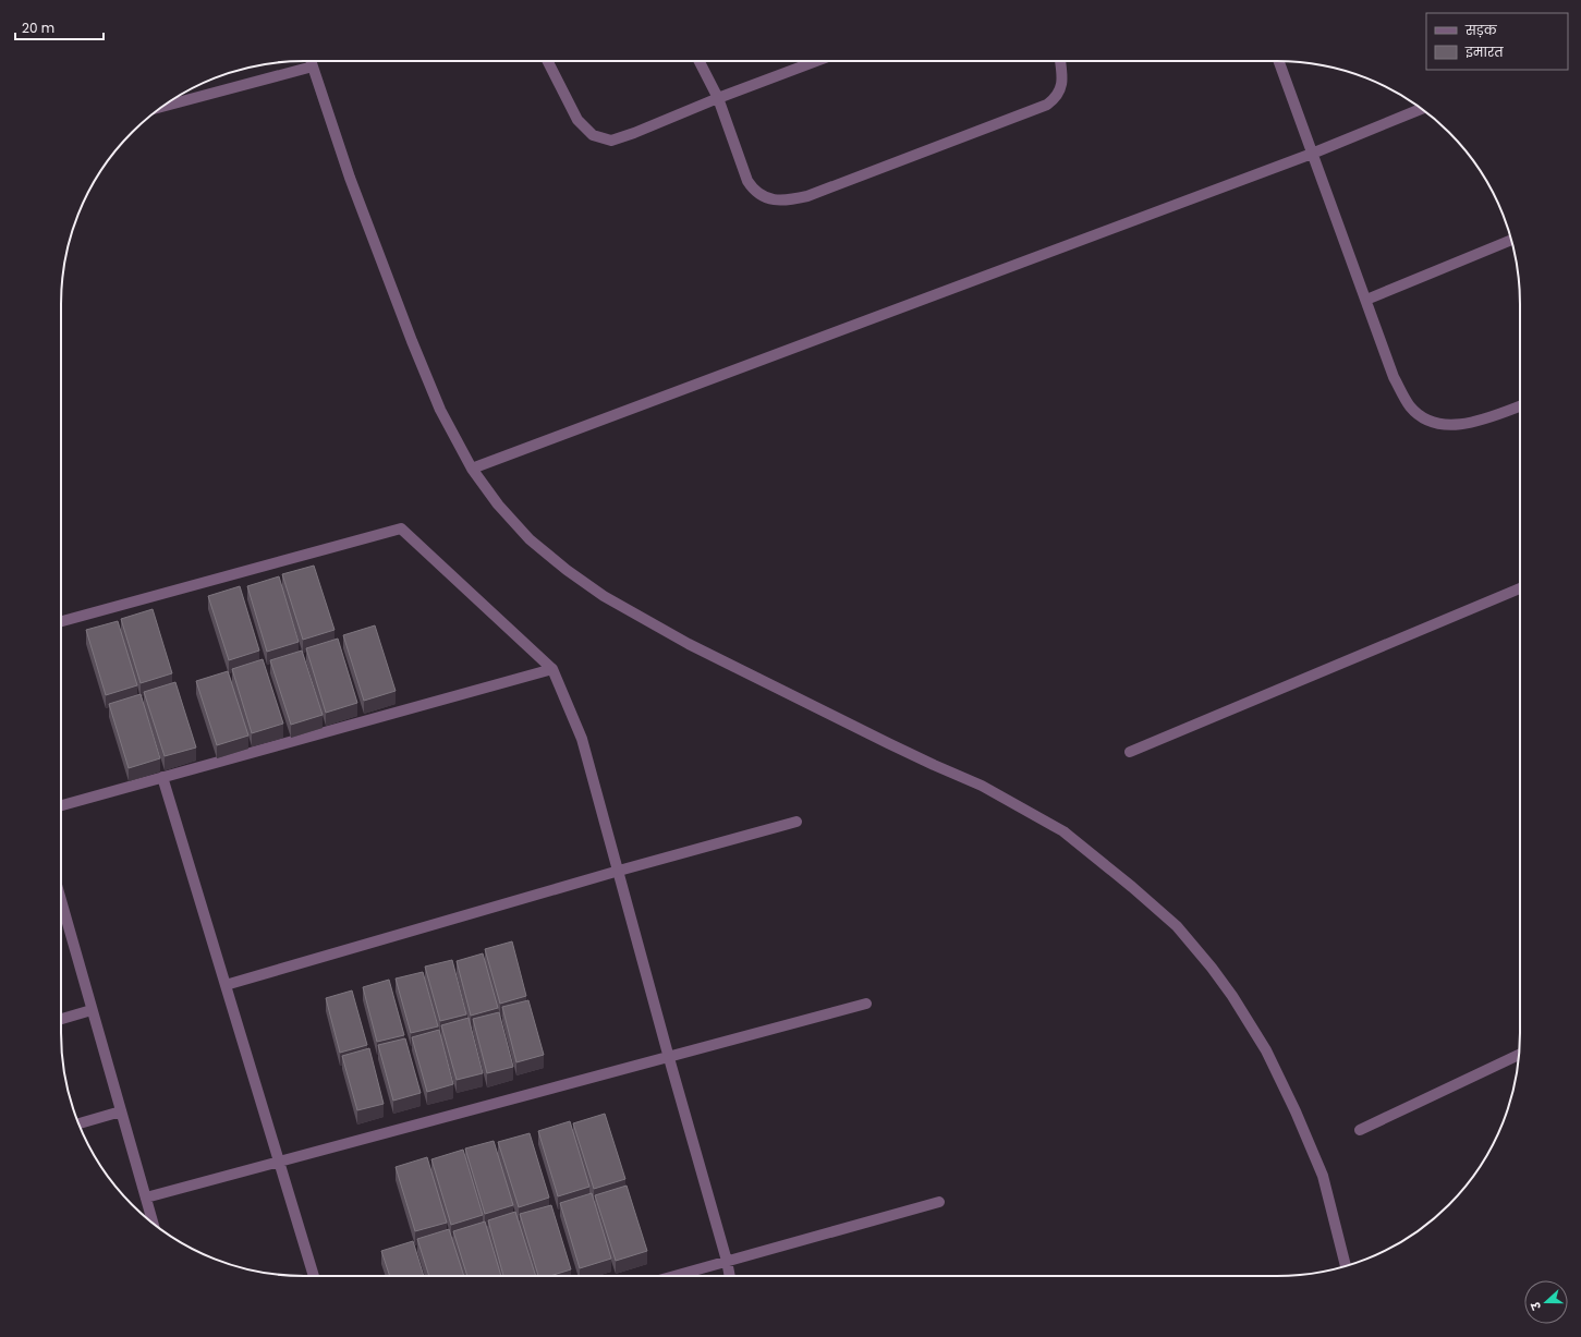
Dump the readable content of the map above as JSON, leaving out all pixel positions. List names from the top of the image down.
{
  "legend": ["सड़क", "इमारत"],
  "scale_bar": "20 m",
  "north": "left"
}
